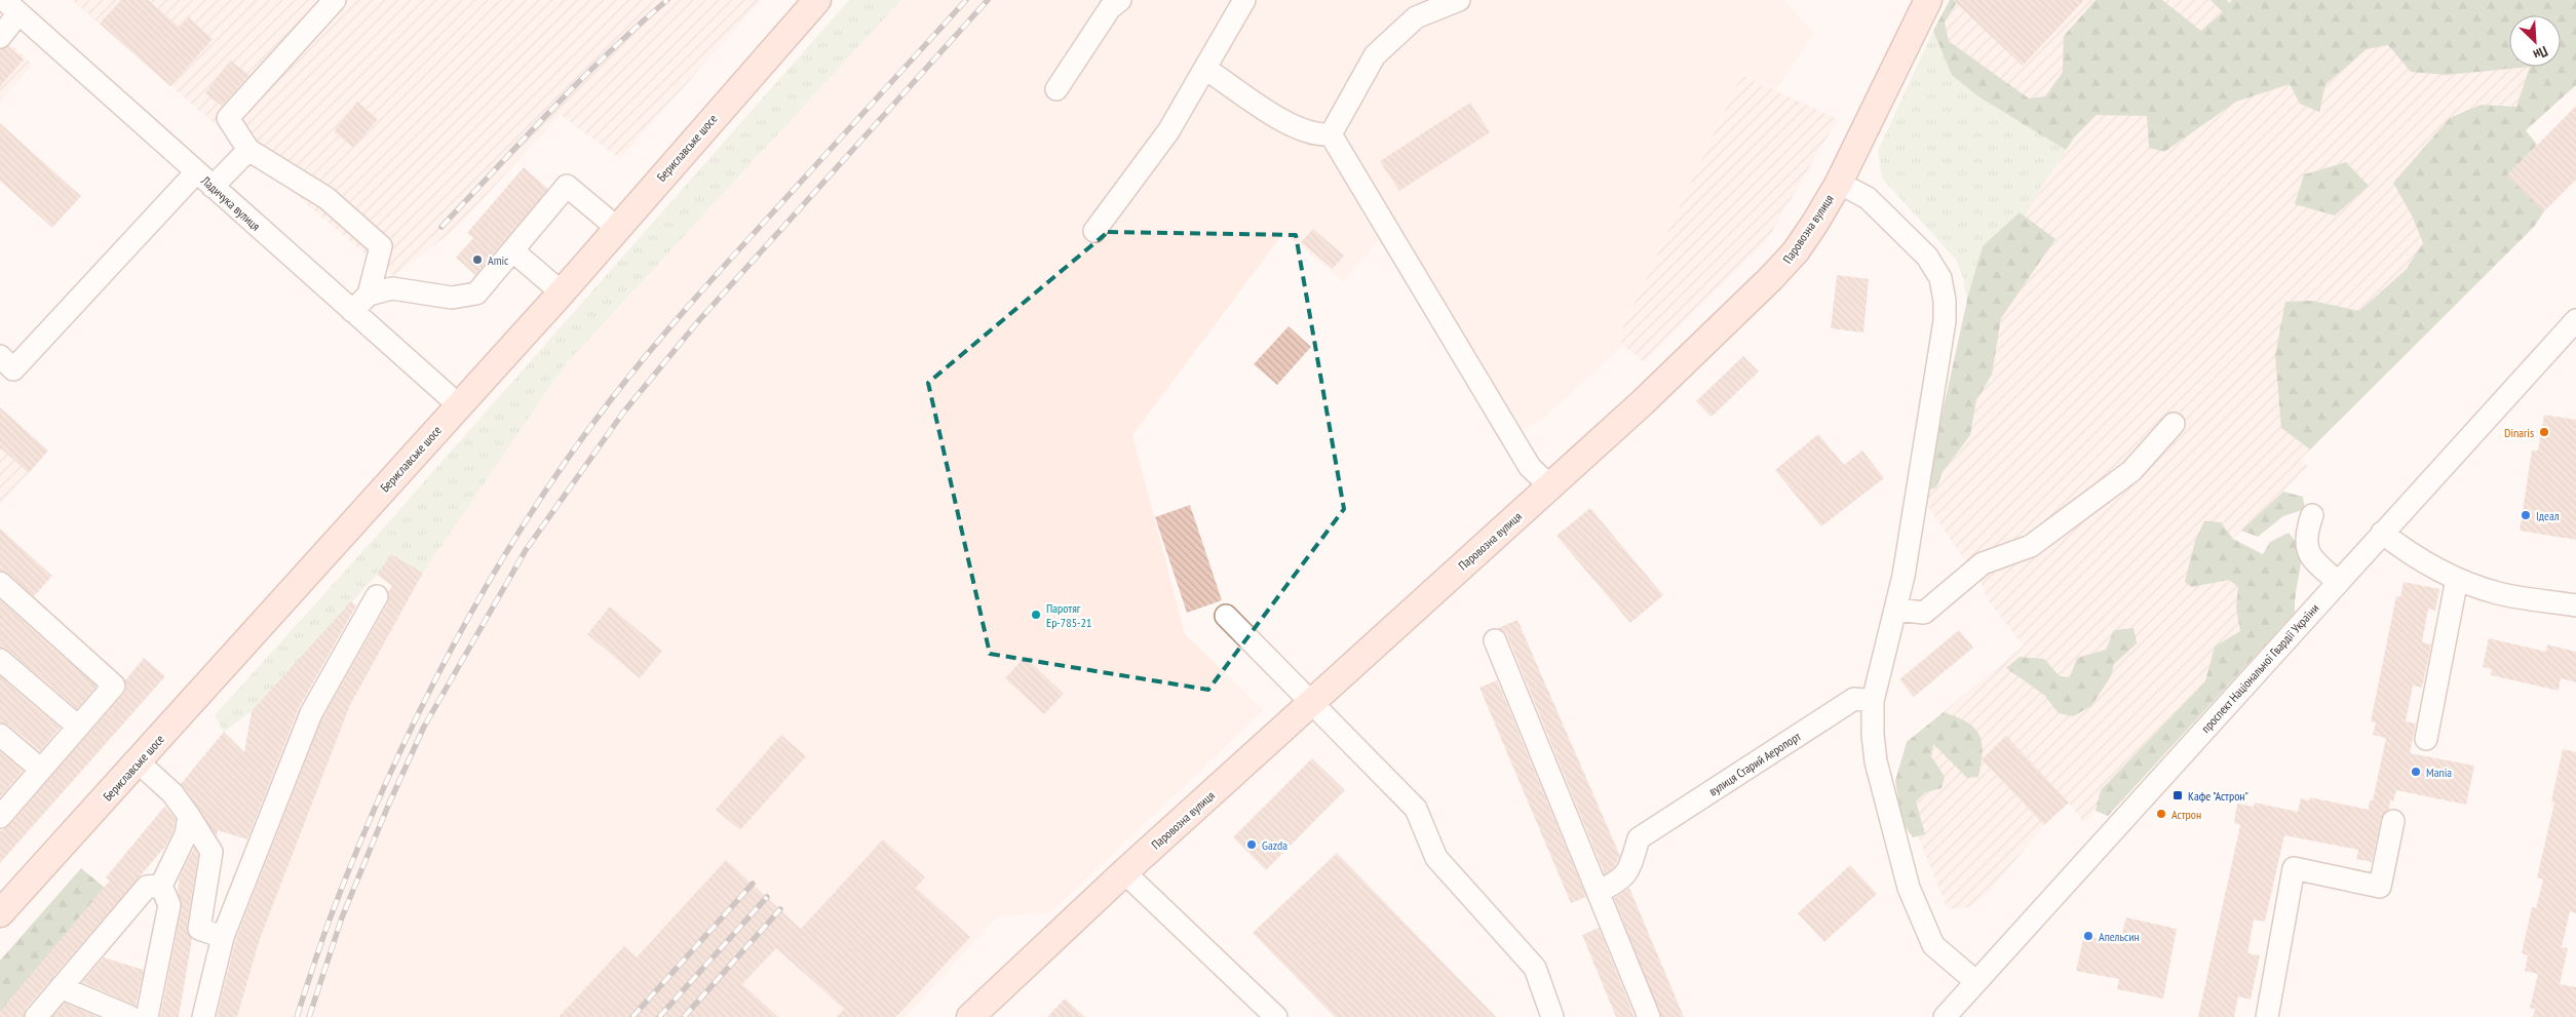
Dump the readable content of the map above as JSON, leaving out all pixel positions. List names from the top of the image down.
{
  "streets": {
    "main road": ["Бериславське шосе", "Паровозна вулиця"],
    "street": ["Ладичука вулиця", "проспект Національної Гвардії України", "вулиця Старий Аеропорт"]
  },
  "crossings": [
    ["Бериславське шосе", "Ладичука вулиця"]
  ],
  "places": {
    "other": [
      "Amic",
      "Dinaris",
      "Ідеал",
      "Паротяг Ер-785-21",
      "Mania",
      "Астрон",
      "Gazda",
      "Апельсин"
    ],
    "transit": ["Кафе \"Астрон\""]
  },
  "north": "bottom right"
}
